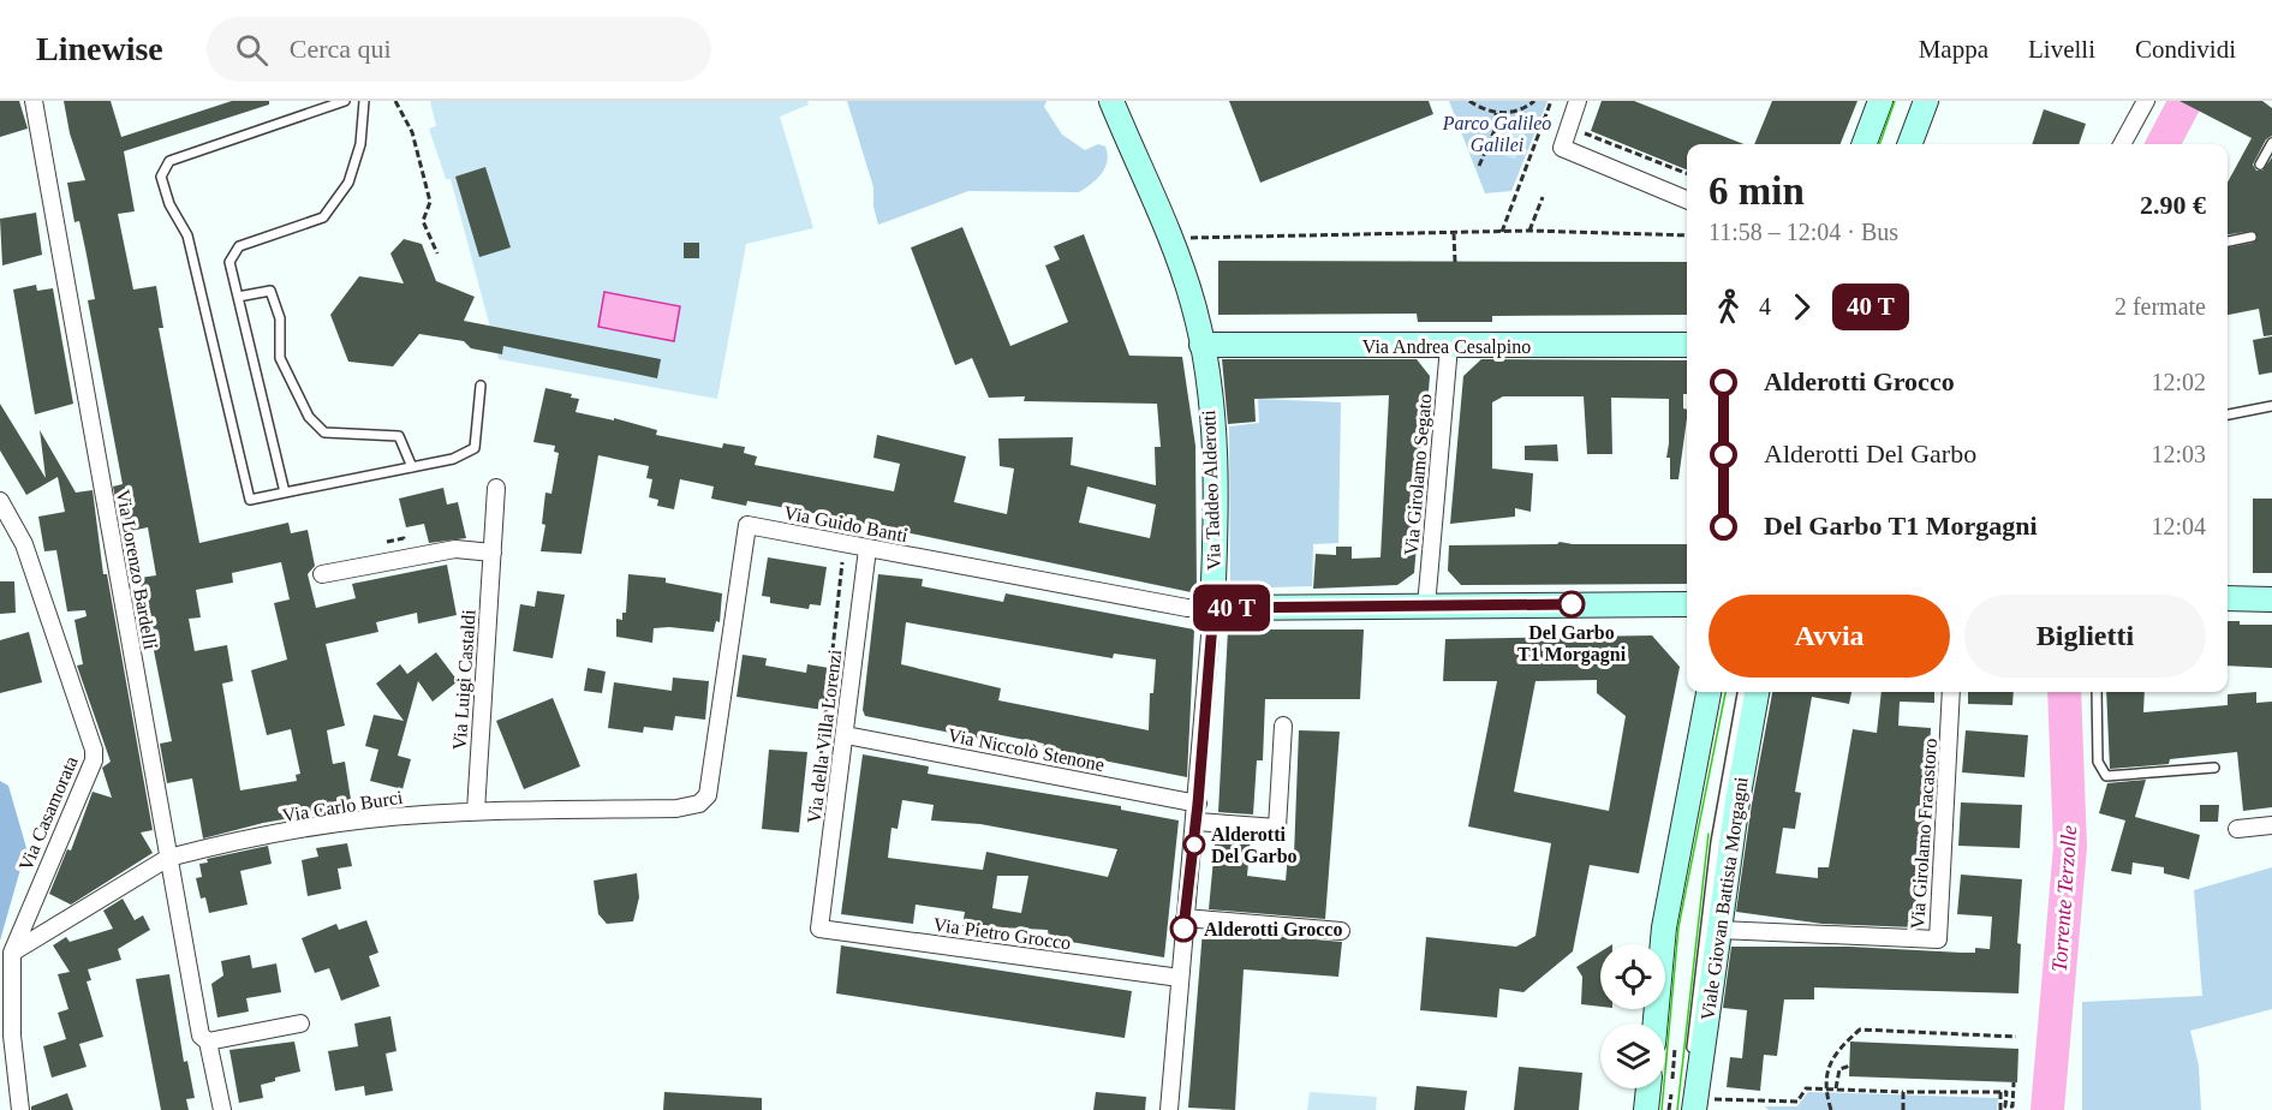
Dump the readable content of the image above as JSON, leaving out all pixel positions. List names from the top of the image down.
{
  "streets": {
    "street": [
      "Via Andrea Cesalpino",
      "Via Girolamo Segato",
      "Via Taddeo Alderotti",
      "Via Guido Banti",
      "Via Lorenzo Bardelli",
      "Via Luigi Castaldi",
      "Via della Villa Lorenzi",
      "Via Niccolò Stenone",
      "Via Carlo Burci",
      "Via Casamorata",
      "Via Girolamo Fracastoro",
      "Viale Giovan Battista Morgagni",
      "Via Pietro Grocco"
    ]
  },
  "crossings": [
    ["Via Andrea Cesalpino", "Via Girolamo Segato"],
    ["Via Andrea Cesalpino", "Via Taddeo Alderotti"],
    ["Via Taddeo Alderotti", "Via Guido Banti"],
    ["Via Taddeo Alderotti", "Via Niccolò Stenone"],
    ["Via Taddeo Alderotti", "Via Pietro Grocco"],
    ["Via Guido Banti", "Via della Villa Lorenzi"],
    ["Via Guido Banti", "Via Carlo Burci"],
    ["Via Lorenzo Bardelli", "Via Carlo Burci"],
    ["Via Luigi Castaldi", "Via Carlo Burci"],
    ["Via della Villa Lorenzi", "Via Niccolò Stenone"],
    ["Via della Villa Lorenzi", "Via Pietro Grocco"],
    ["Via Carlo Burci", "Via Casamorata"],
    ["Via Girolamo Fracastoro", "Viale Giovan Battista Morgagni"]
  ],
  "water": ["Torrente Terzolle"],
  "parks": ["Parco Galileo Galilei"],
  "places": ["Del Garbo T1 Morgagni", "Alderotti Del Garbo", "Alderotti Grocco"],
  "page": {
    "header": "Linewise",
    "search": "Cerca qui",
    "nav": ["Mappa", "Livelli", "Condividi"],
    "on_map": "40 T",
    "heading": ["6 min", "11:58 – 12:04 · Bus", "2.90 €"],
    "legs": ["4", "40 T", "2 fermate"],
    "list": [
      {
        "name": "Alderotti Grocco",
        "value": "12:02"
      },
      {
        "name": "Alderotti Del Garbo",
        "value": "12:03"
      },
      {
        "name": "Del Garbo T1 Morgagni",
        "value": "12:04"
      }
    ],
    "buttons": ["Avvia", "Biglietti"]
  }
}
